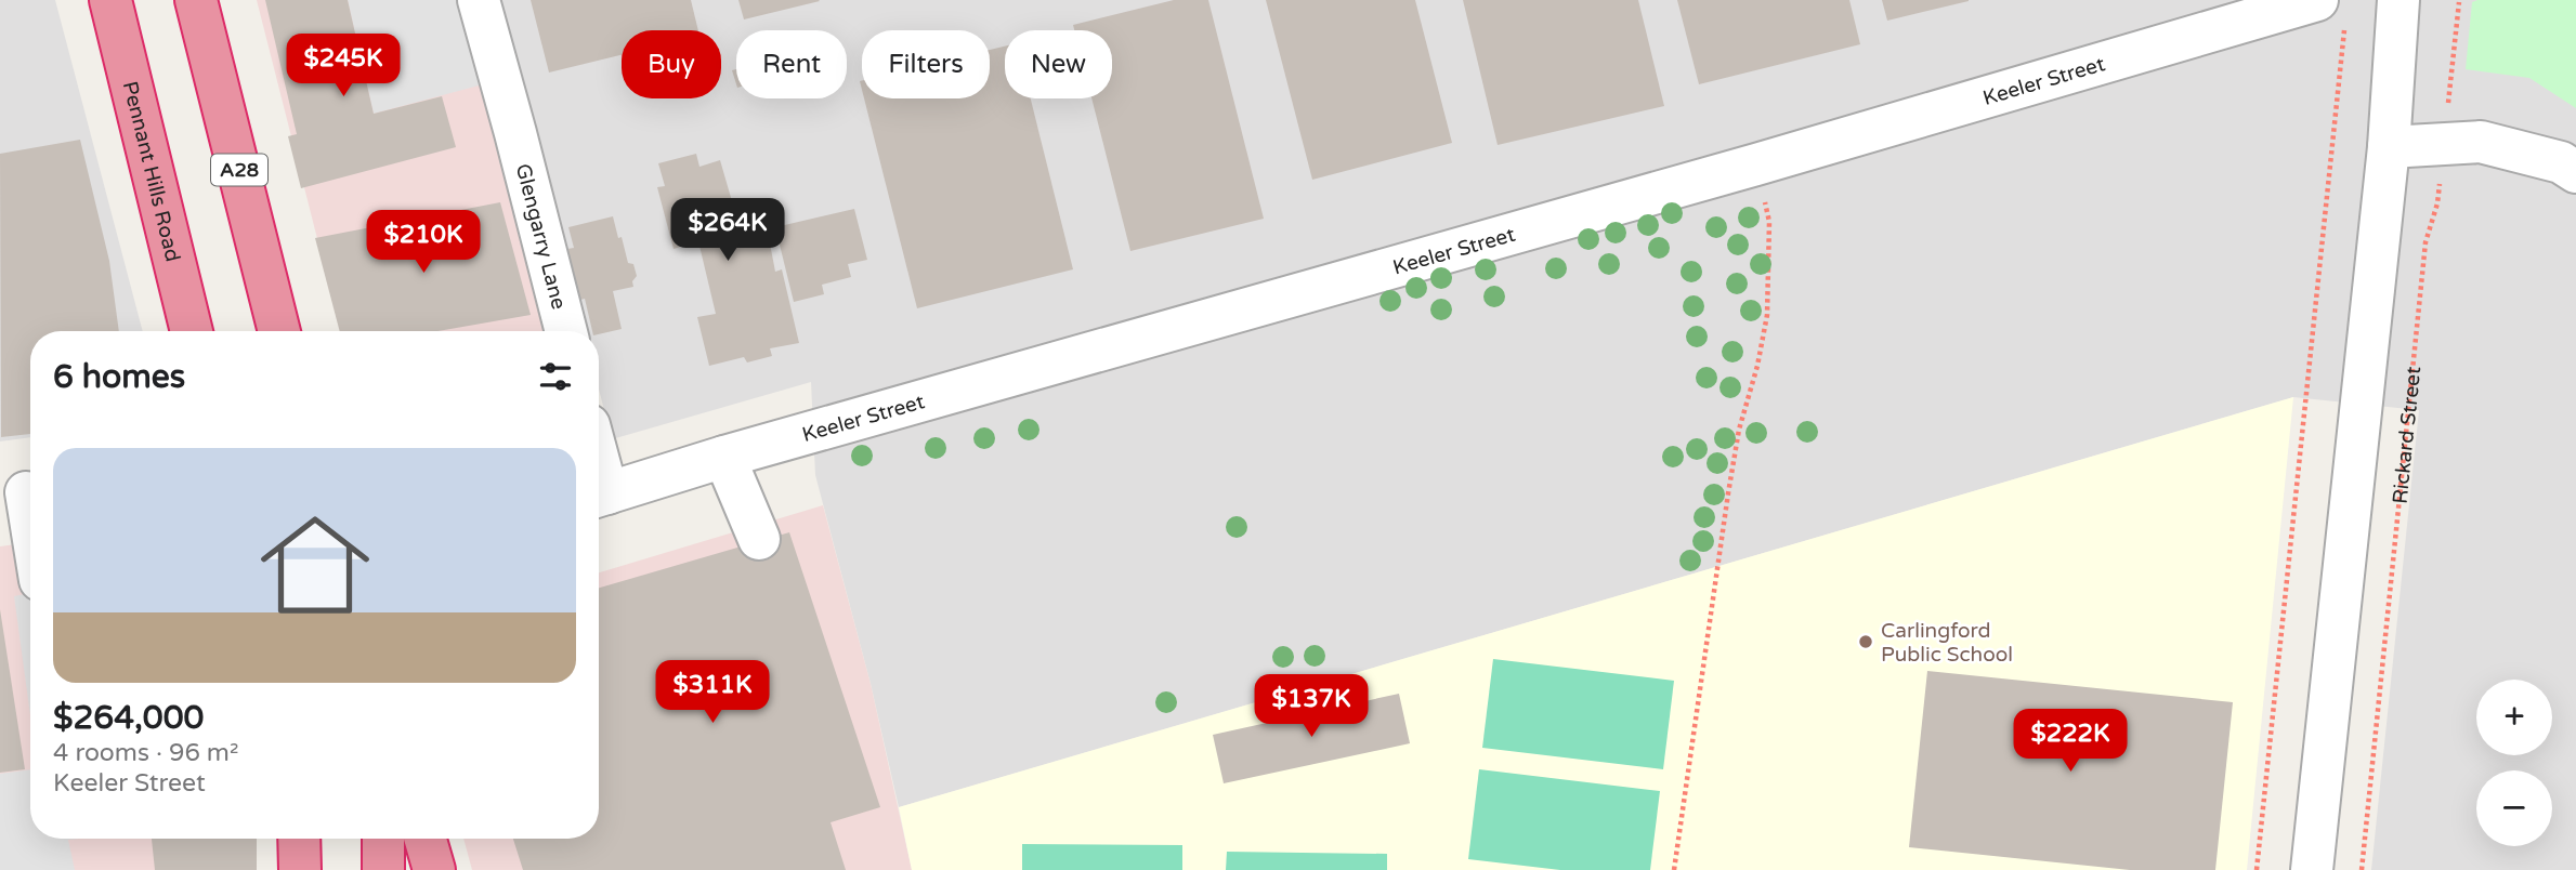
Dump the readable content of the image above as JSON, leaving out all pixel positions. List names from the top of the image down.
{
  "streets": {
    "highway": ["A28", "Pennant Hills Road"],
    "street": ["Keeler Street", "Glengarry Lane"],
    "path": ["Rickard Street"]
  },
  "places": ["Carlingford Public School"],
  "page": {
    "chip": [
      "Buy",
      "Rent",
      "Filters",
      "New"
    ],
    "price": [
      "$245K",
      "$264K",
      "$210K",
      "$311K",
      "$137K",
      "$222K"
    ],
    "heading": "6 homes",
    "list": [
      {
        "name": "$264,000",
        "note": "4 rooms · 96 m² · Keeler Street"
      }
    ],
    "map_buttons": ["+", "−"]
  }
}
